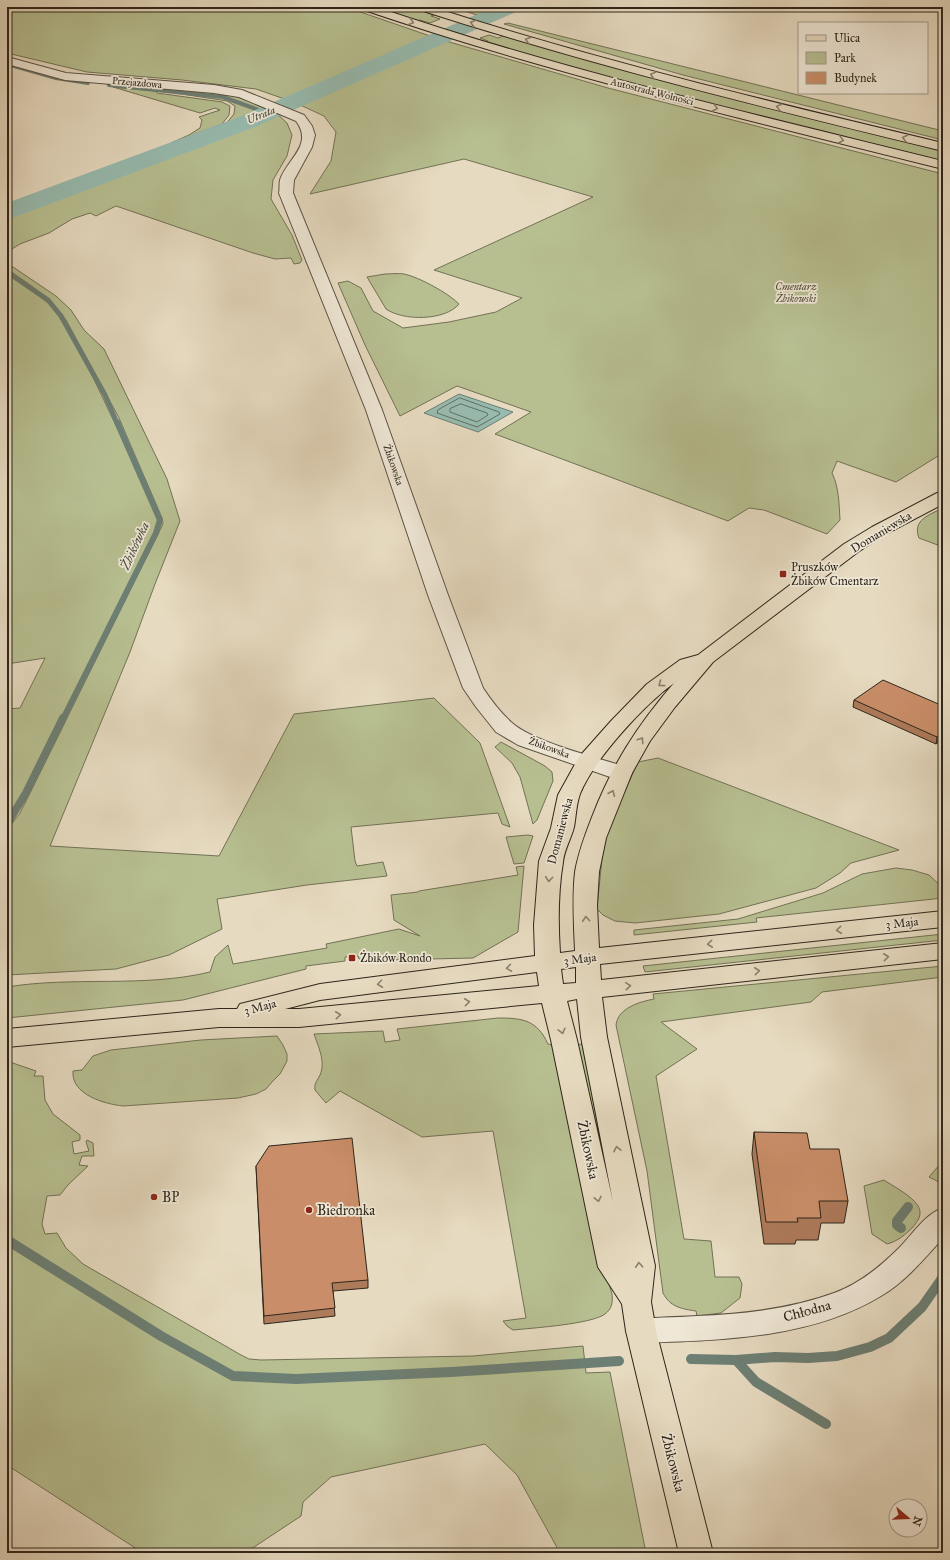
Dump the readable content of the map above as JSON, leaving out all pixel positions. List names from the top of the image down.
{
  "streets": {
    "main road": [
      "Autostrada Wolności",
      "Żbikowska",
      "Domaniewska",
      "3 Maja"
    ],
    "street": ["Przejazdowa", "Chłodna"]
  },
  "crossings": [
    ["Przejazdowa", "Żbikowska"],
    ["Żbikowska", "Domaniewska"],
    ["Żbikowska", "3 Maja"],
    ["Żbikowska", "Chłodna"],
    ["Domaniewska", "3 Maja"]
  ],
  "water": ["Utrata", "Żbikówka"],
  "parks": ["Cmentarz Żbikowski"],
  "places": {
    "transit": ["Pruszków Żbików Cmentarz", "Żbików Rondo"],
    "other": ["BP", "Biedronka"]
  },
  "legend": ["Ulica", "Park", "Budynek"],
  "north": "right"
}
